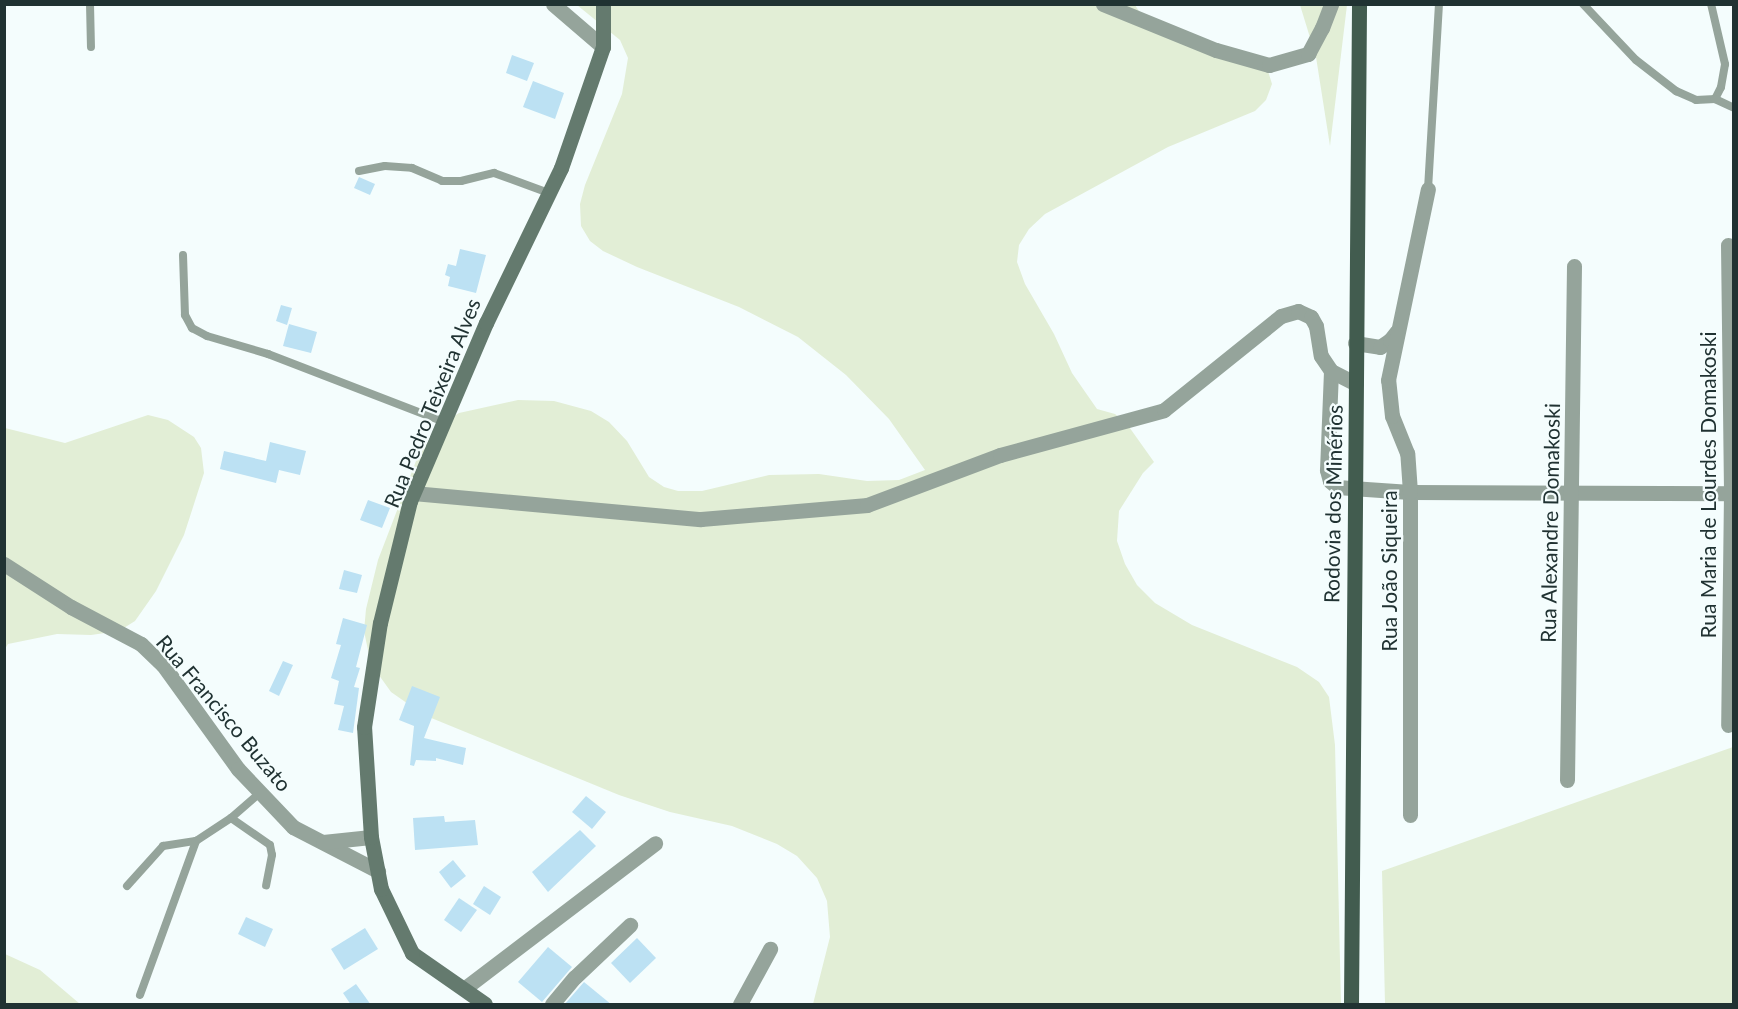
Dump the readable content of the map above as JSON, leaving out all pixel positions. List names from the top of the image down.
{
  "streets": {
    "main road": ["Rodovia dos Minérios"],
    "street": [
      "Rua Pedro Teixeira Alves",
      "Rua Maria de Lourdes Domakoski",
      "Rua Alexandre Domakoski",
      "Rua João Siqueira",
      "Rua Francisco Buzato"
    ]
  },
  "crossings": [
    ["Rua Pedro Teixeira Alves", "Rua Francisco Buzato"]
  ]
}
